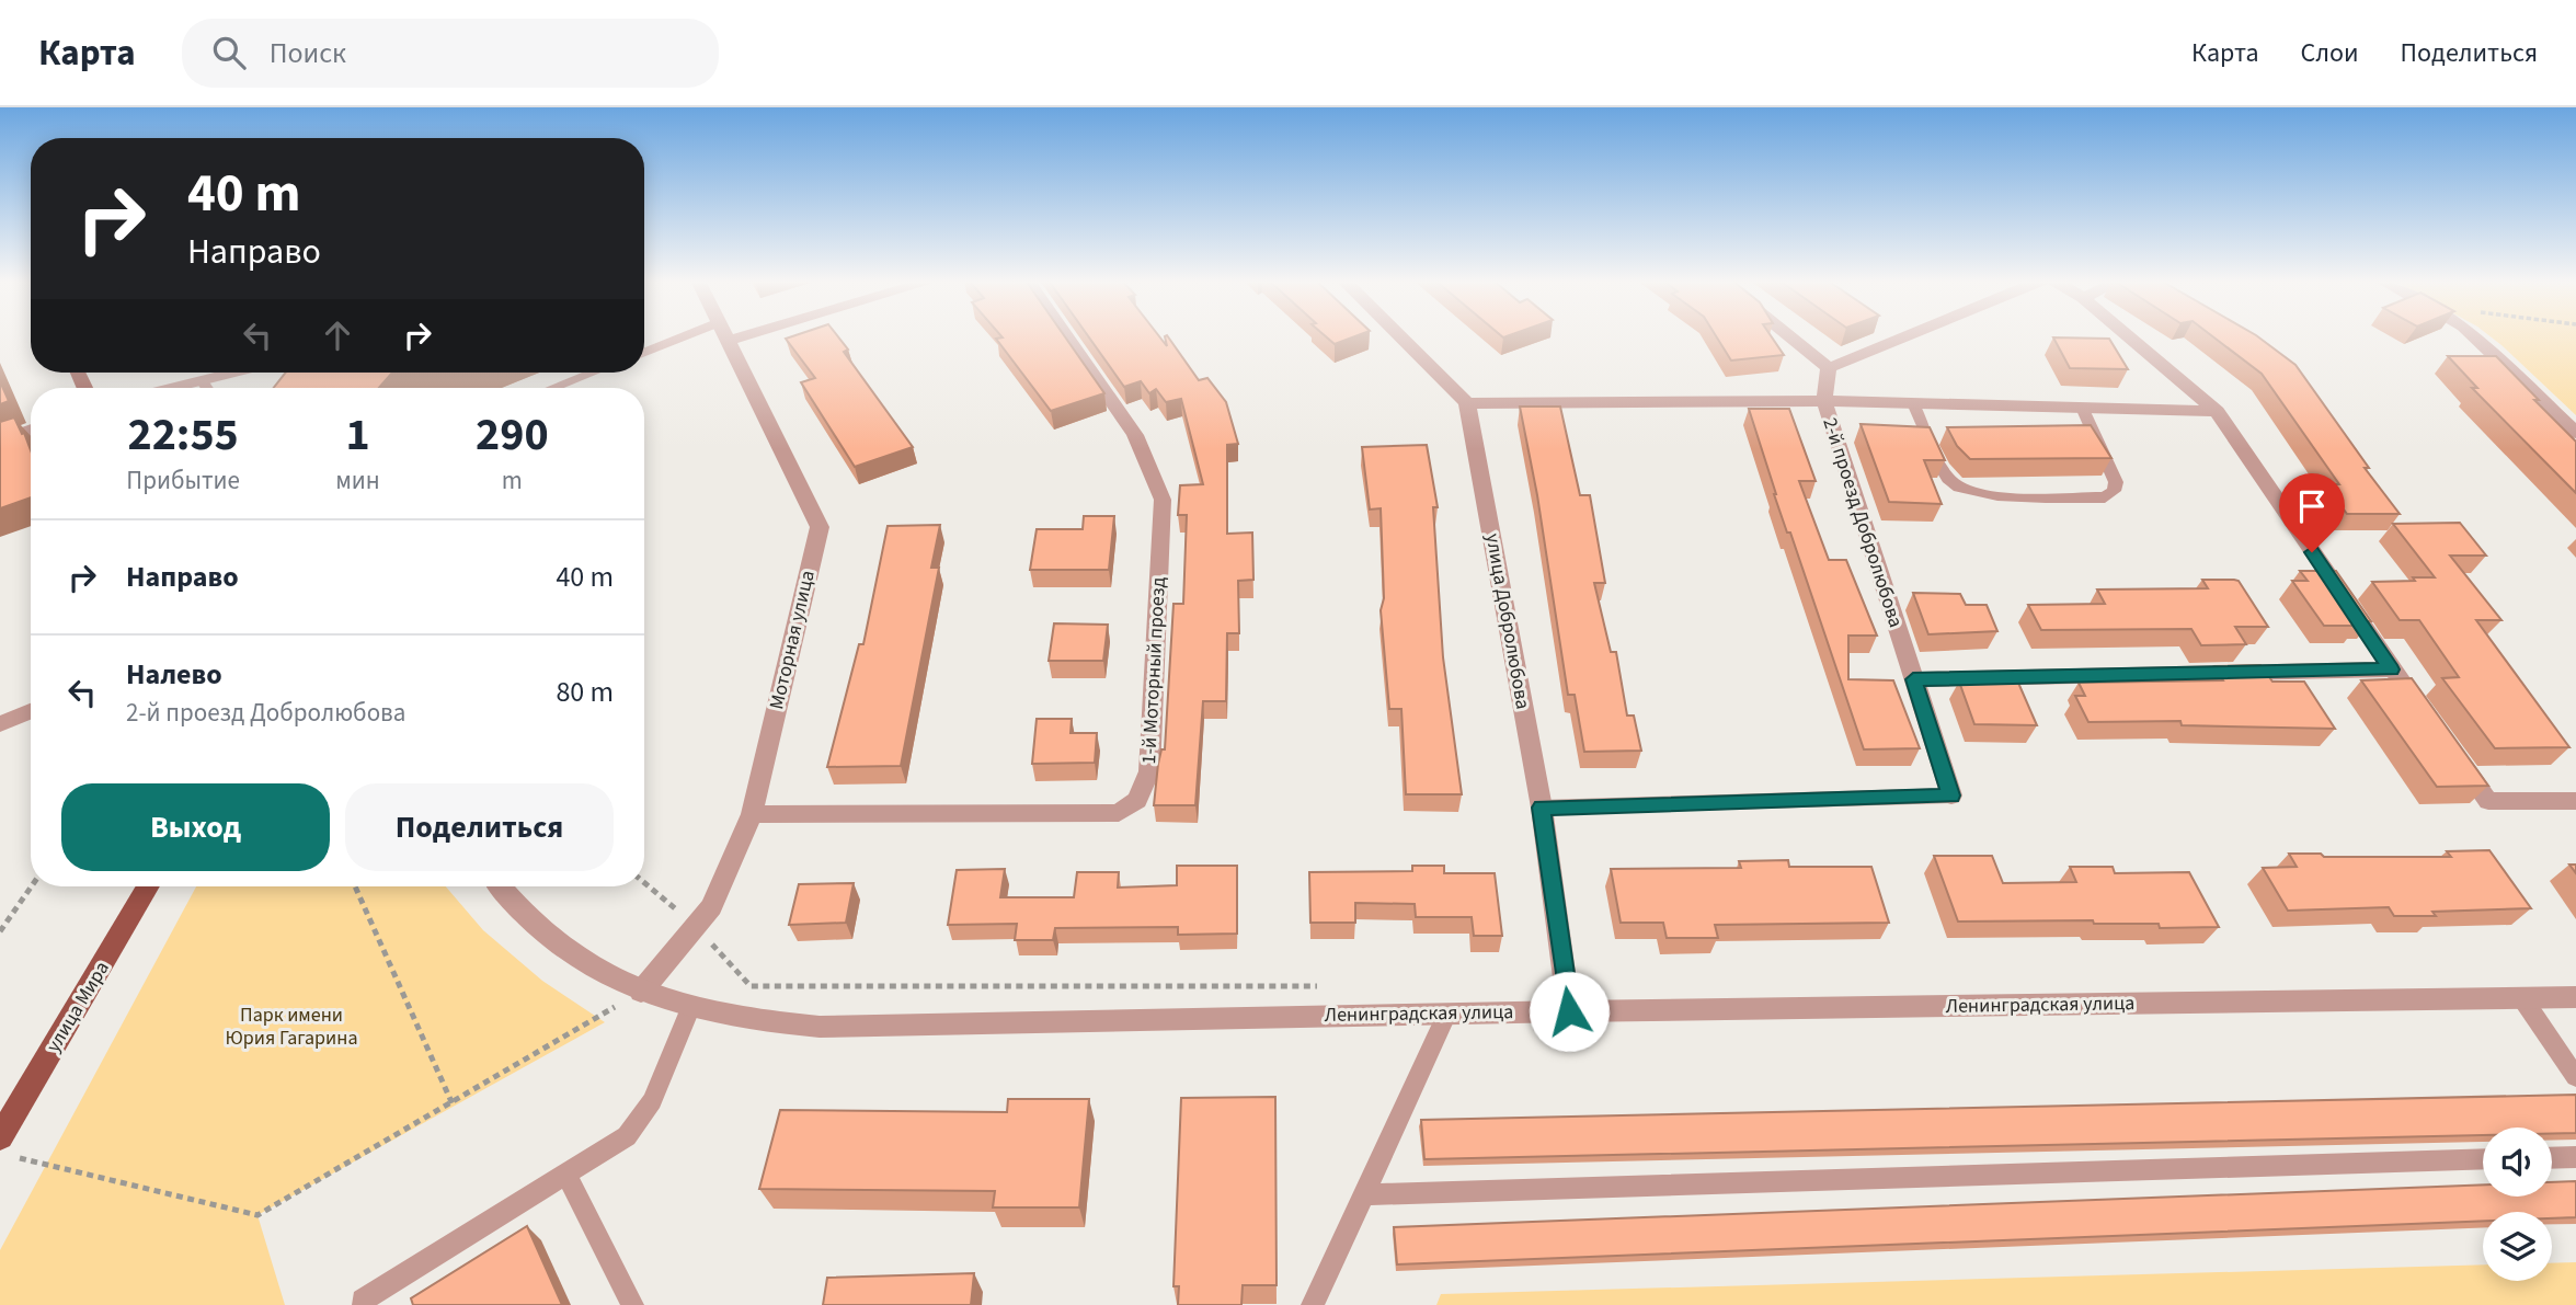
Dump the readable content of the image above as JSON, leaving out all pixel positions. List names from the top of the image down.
{
  "streets": {
    "main road": ["улица Мира"],
    "street": [
      "2-й проезд Добролюбова",
      "улица Добролюбова",
      "Моторная улица",
      "1-й Моторный проезд",
      "Ленинградская улица"
    ]
  },
  "crossings": [
    ["улица Добролюбова", "Ленинградская улица"],
    ["Моторная улица", "1-й Моторный проезд"],
    ["Моторная улица", "Ленинградская улица"]
  ],
  "parks": ["Парк имени Юрия Гагарина"],
  "page": {
    "header": "Карта",
    "search": "Поиск",
    "nav": ["Карта", "Слои", "Поделиться"],
    "turn": ["40 m", "Направо"],
    "eta": [
      "22:55",
      "Прибытие",
      "1",
      "мин",
      "290",
      "m"
    ],
    "list": [
      {
        "name": "Направо",
        "value": "40 m"
      },
      {
        "name": "Налево",
        "note": "2-й проезд Добролюбова",
        "value": "80 m"
      }
    ],
    "buttons": ["Выход", "Поделиться"]
  }
}
